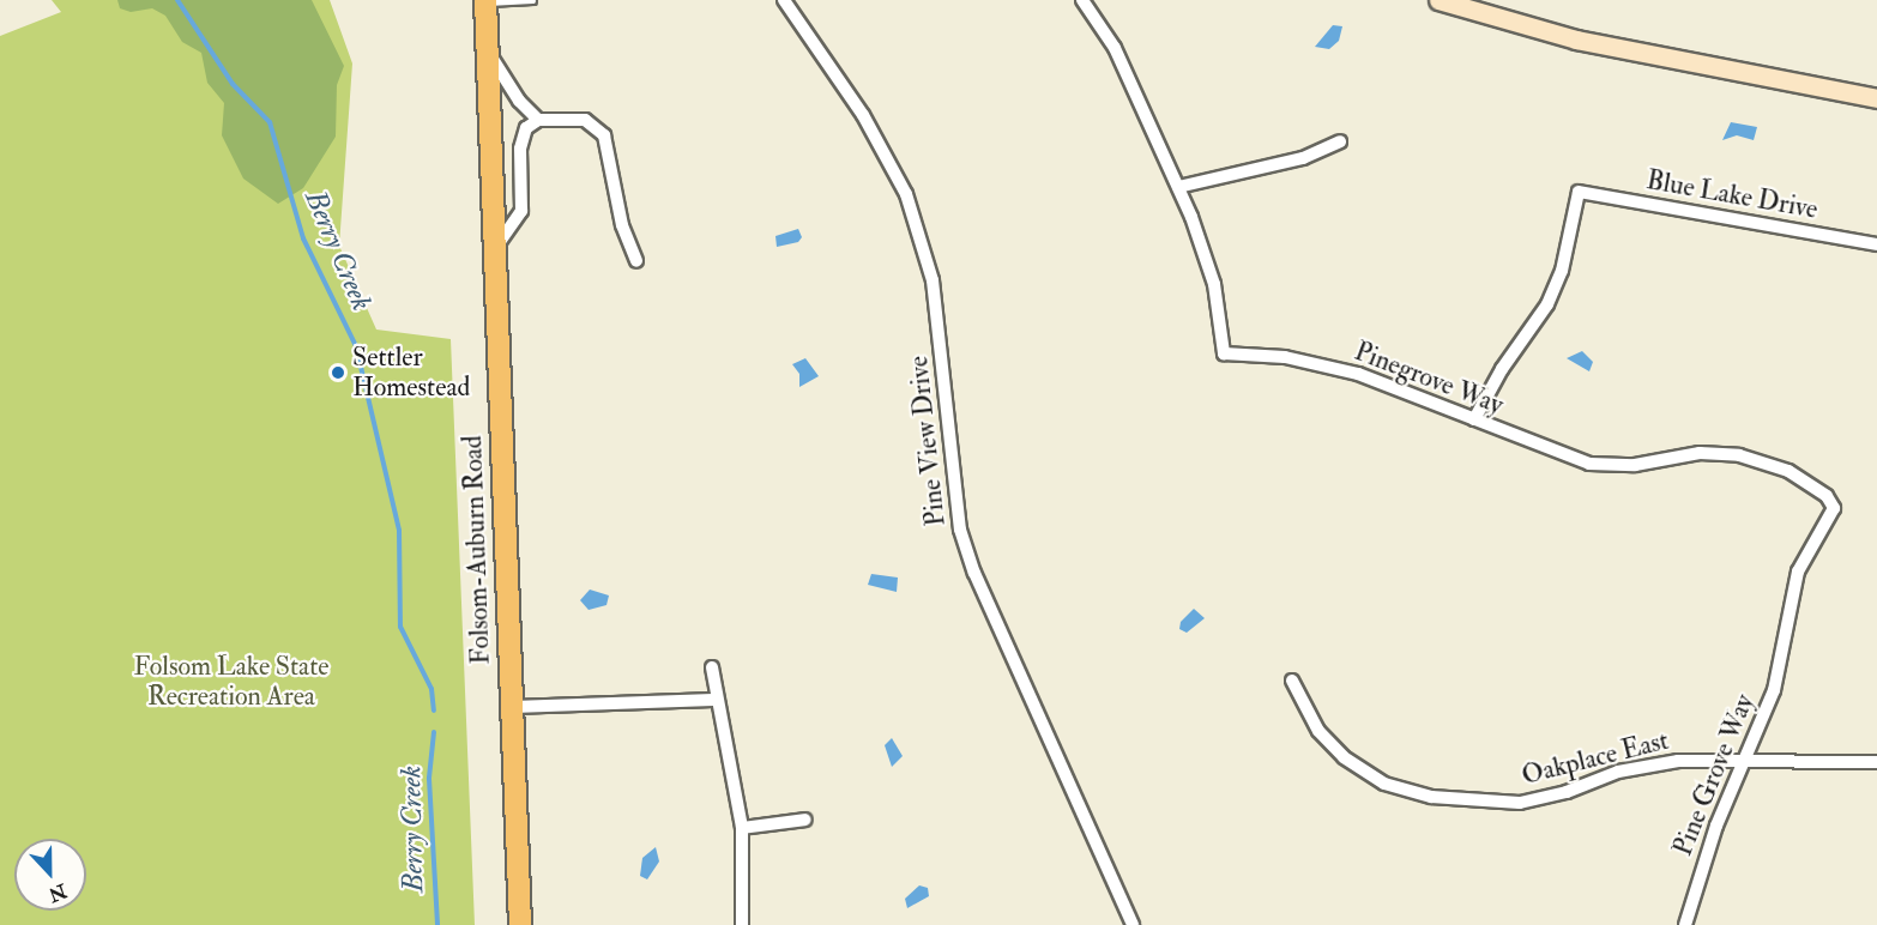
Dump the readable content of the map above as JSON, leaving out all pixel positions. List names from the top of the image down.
{
  "streets": {
    "main road": ["Folsom-Auburn Road"],
    "street": [
      "Blue Lake Drive",
      "Pinegrove Way",
      "Pine View Drive",
      "Oakplace East",
      "Pine Grove Way"
    ]
  },
  "crossings": [
    ["Blue Lake Drive", "Pinegrove Way"],
    ["Pinegrove Way", "Pine Grove Way"],
    ["Oakplace East", "Pine Grove Way"]
  ],
  "water": ["Berry Creek"],
  "parks": ["Folsom Lake State Recreation Area"],
  "places": ["Settler Homestead"],
  "north": "bottom"
}
